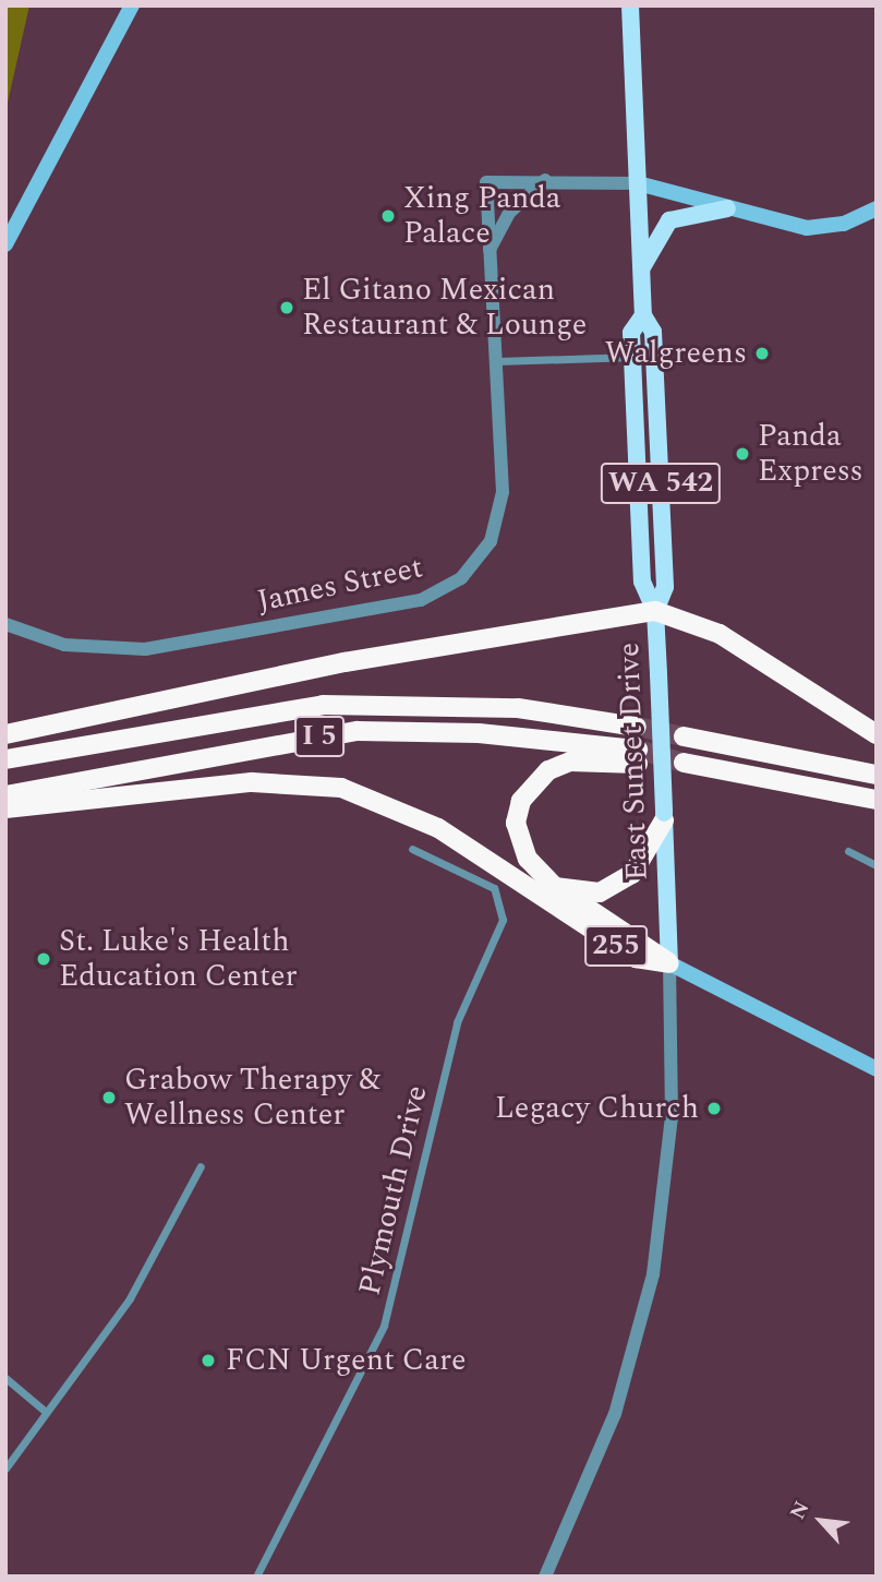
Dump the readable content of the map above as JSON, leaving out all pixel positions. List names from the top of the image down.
{
  "streets": {
    "highway": ["I 5", "255"],
    "main road": ["WA 542", "East Sunset Drive"],
    "street": ["James Street", "Plymouth Drive"]
  },
  "crossings": [
    ["East Sunset Drive", "255"]
  ],
  "places": [
    "Xing Panda Palace",
    "El Gitano Mexican Restaurant & Lounge",
    "Walgreens",
    "Panda Express",
    "St. Luke's Health Education Center",
    "Grabow Therapy & Wellness Center",
    "Legacy Church",
    "FCN Urgent Care"
  ],
  "north": "top left"
}
